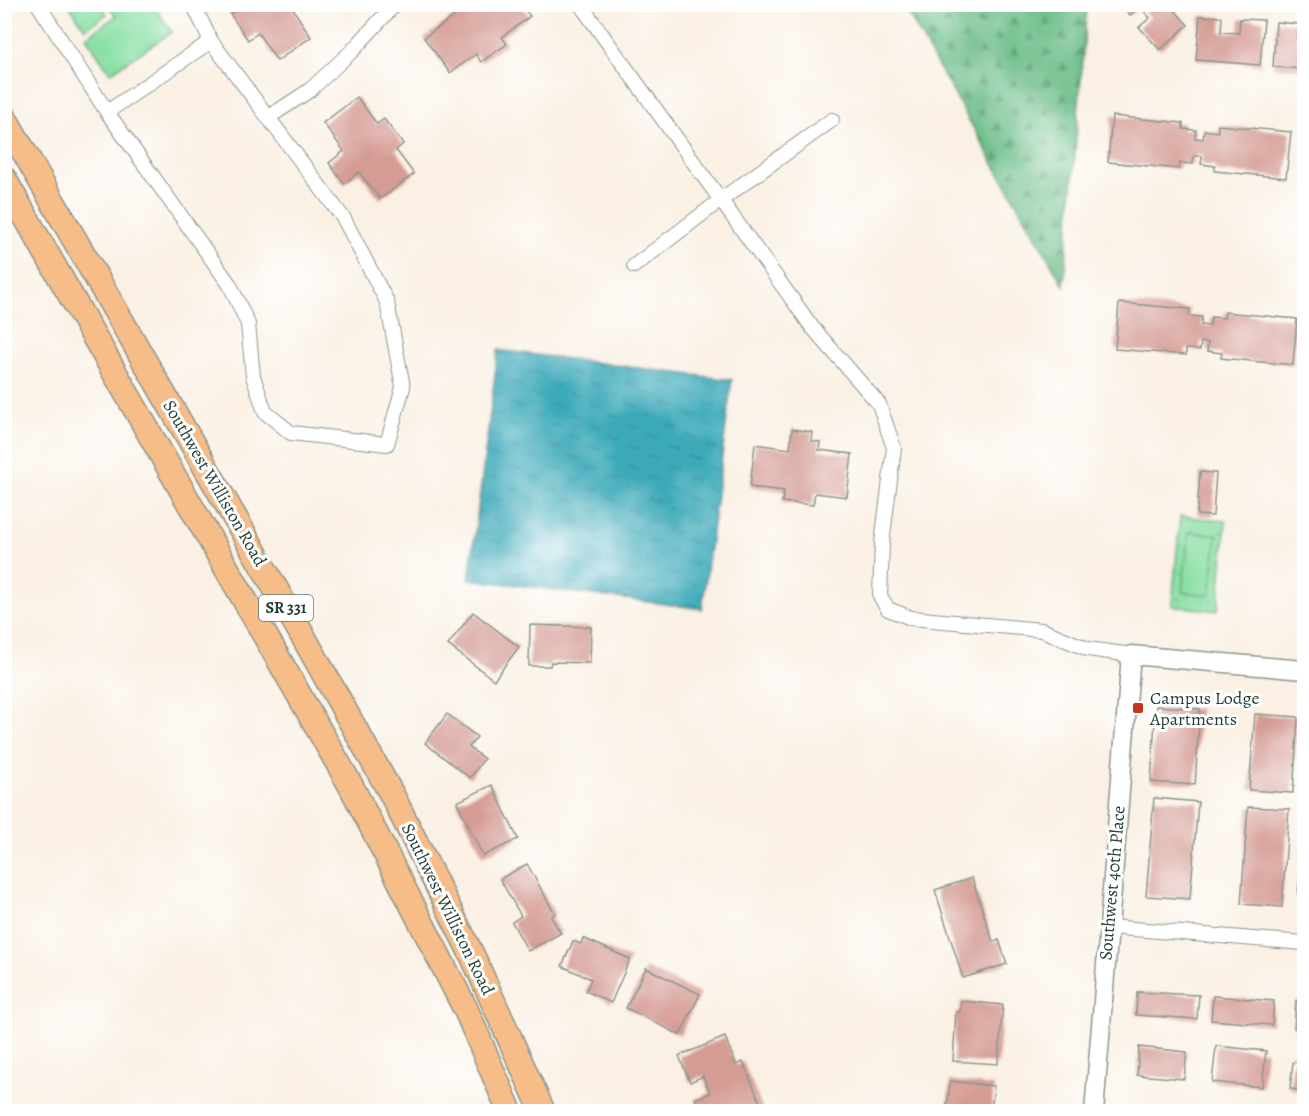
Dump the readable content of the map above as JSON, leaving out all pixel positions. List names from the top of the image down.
{
  "streets": {
    "highway": ["Southwest Williston Road", "SR 331"],
    "street": ["Southwest 40th Place"]
  },
  "places": {
    "transit": ["Campus Lodge Apartments"]
  }
}
